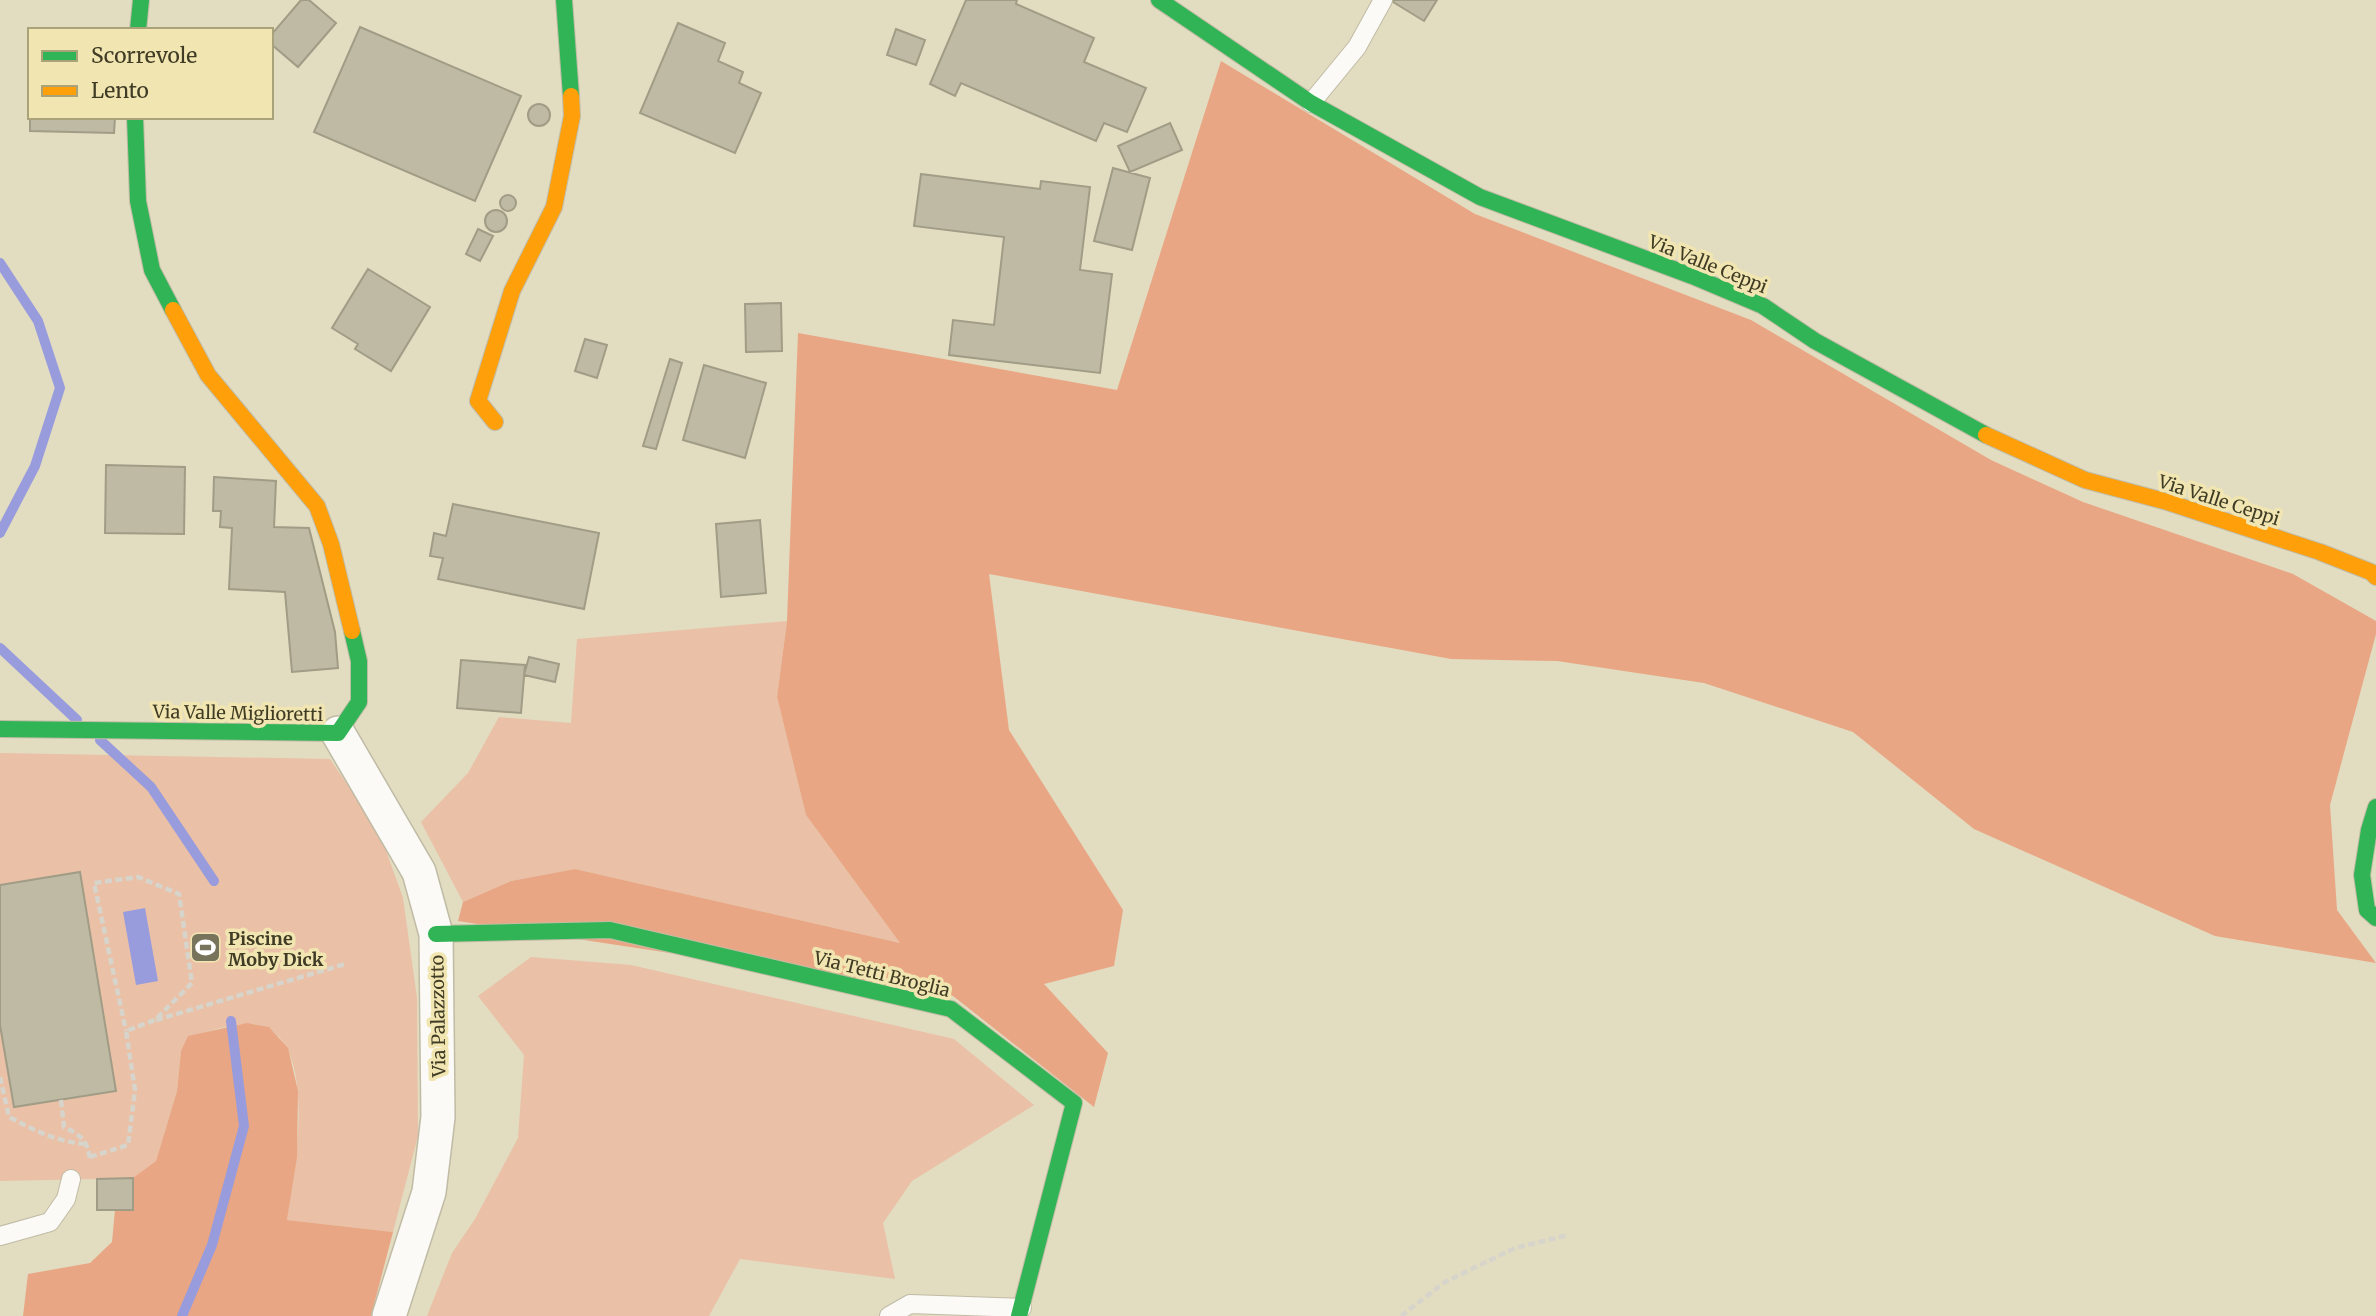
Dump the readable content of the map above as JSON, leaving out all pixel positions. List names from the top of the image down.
{
  "streets": {
    "street": [
      "Via Valle Ceppi",
      "Via Valle Miglioretti",
      "Via Tetti Broglia",
      "Via Palazzotto"
    ]
  },
  "crossings": [
    ["Via Valle Miglioretti", "Via Palazzotto"],
    ["Via Tetti Broglia", "Via Palazzotto"]
  ],
  "places": {
    "sports": ["Piscine Moby Dick"]
  },
  "legend": ["Scorrevole", "Lento"]
}
